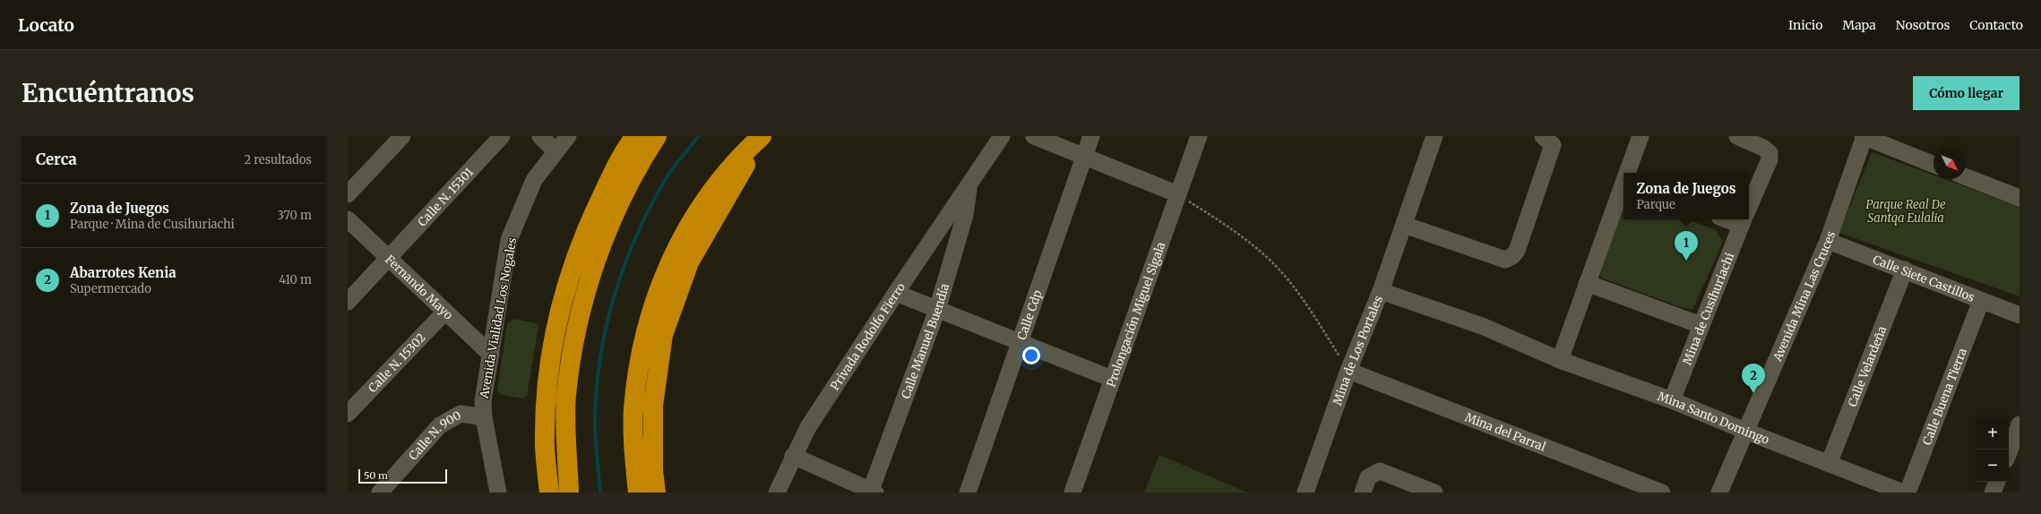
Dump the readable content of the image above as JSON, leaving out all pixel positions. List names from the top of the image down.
{
  "streets": {
    "street": [
      "Calle N. 15301",
      "Calle Siete Castillos",
      "Fernando Mayo",
      "Avenida Mina Las Cruces",
      "Mina de Cusihuriachi",
      "Calle Cdp",
      "Prolongación Miguel Sigala",
      "Avenida Vialidad Los Nogales",
      "Privada Rodolfo Fierro",
      "Calle Manuel Buendía",
      "Mina de Los Portales",
      "Calle N. 15302",
      "Calle Velardeña",
      "Calle Buena Tierra",
      "Mina Santo Domingo",
      "Mina del Parral",
      "Calle N. 900"
    ]
  },
  "crossings": [
    ["Calle N. 15301", "Fernando Mayo"],
    ["Calle Siete Castillos", "Avenida Mina Las Cruces"],
    ["Calle Siete Castillos", "Calle Velardeña"],
    ["Calle Siete Castillos", "Calle Buena Tierra"],
    ["Fernando Mayo", "Avenida Vialidad Los Nogales"],
    ["Fernando Mayo", "Calle N. 15302"],
    ["Avenida Mina Las Cruces", "Mina Santo Domingo"],
    ["Mina de Cusihuriachi", "Mina Santo Domingo"],
    ["Avenida Vialidad Los Nogales", "Calle N. 900"],
    ["Privada Rodolfo Fierro", "Calle Manuel Buendía"],
    ["Mina de Los Portales", "Mina Santo Domingo"],
    ["Mina de Los Portales", "Mina del Parral"],
    ["Calle Velardeña", "Mina Santo Domingo"]
  ],
  "parks": ["Parque Real De Santqa Eulalia"],
  "scale_bar": "50 m",
  "north": "bottom right",
  "page": {
    "header": "Locato",
    "nav": [
      "Inicio",
      "Mapa",
      "Nosotros",
      "Contacto"
    ],
    "buttons": "Cómo llegar",
    "title": "Encuéntranos",
    "heading": ["Cerca", "2 resultados"],
    "popup": ["Zona de Juegos", "Parque"],
    "list": [
      {
        "mark": "1",
        "name": "Zona de Juegos",
        "note": "Parque · Mina de Cusihuriachi",
        "value": "370 m"
      },
      {
        "mark": "2",
        "name": "Abarrotes Kenia",
        "note": "Supermercado",
        "value": "410 m"
      }
    ],
    "pins": ["1", "2"],
    "map_buttons": ["+", "−"],
    "scale": "50 m"
  }
}
